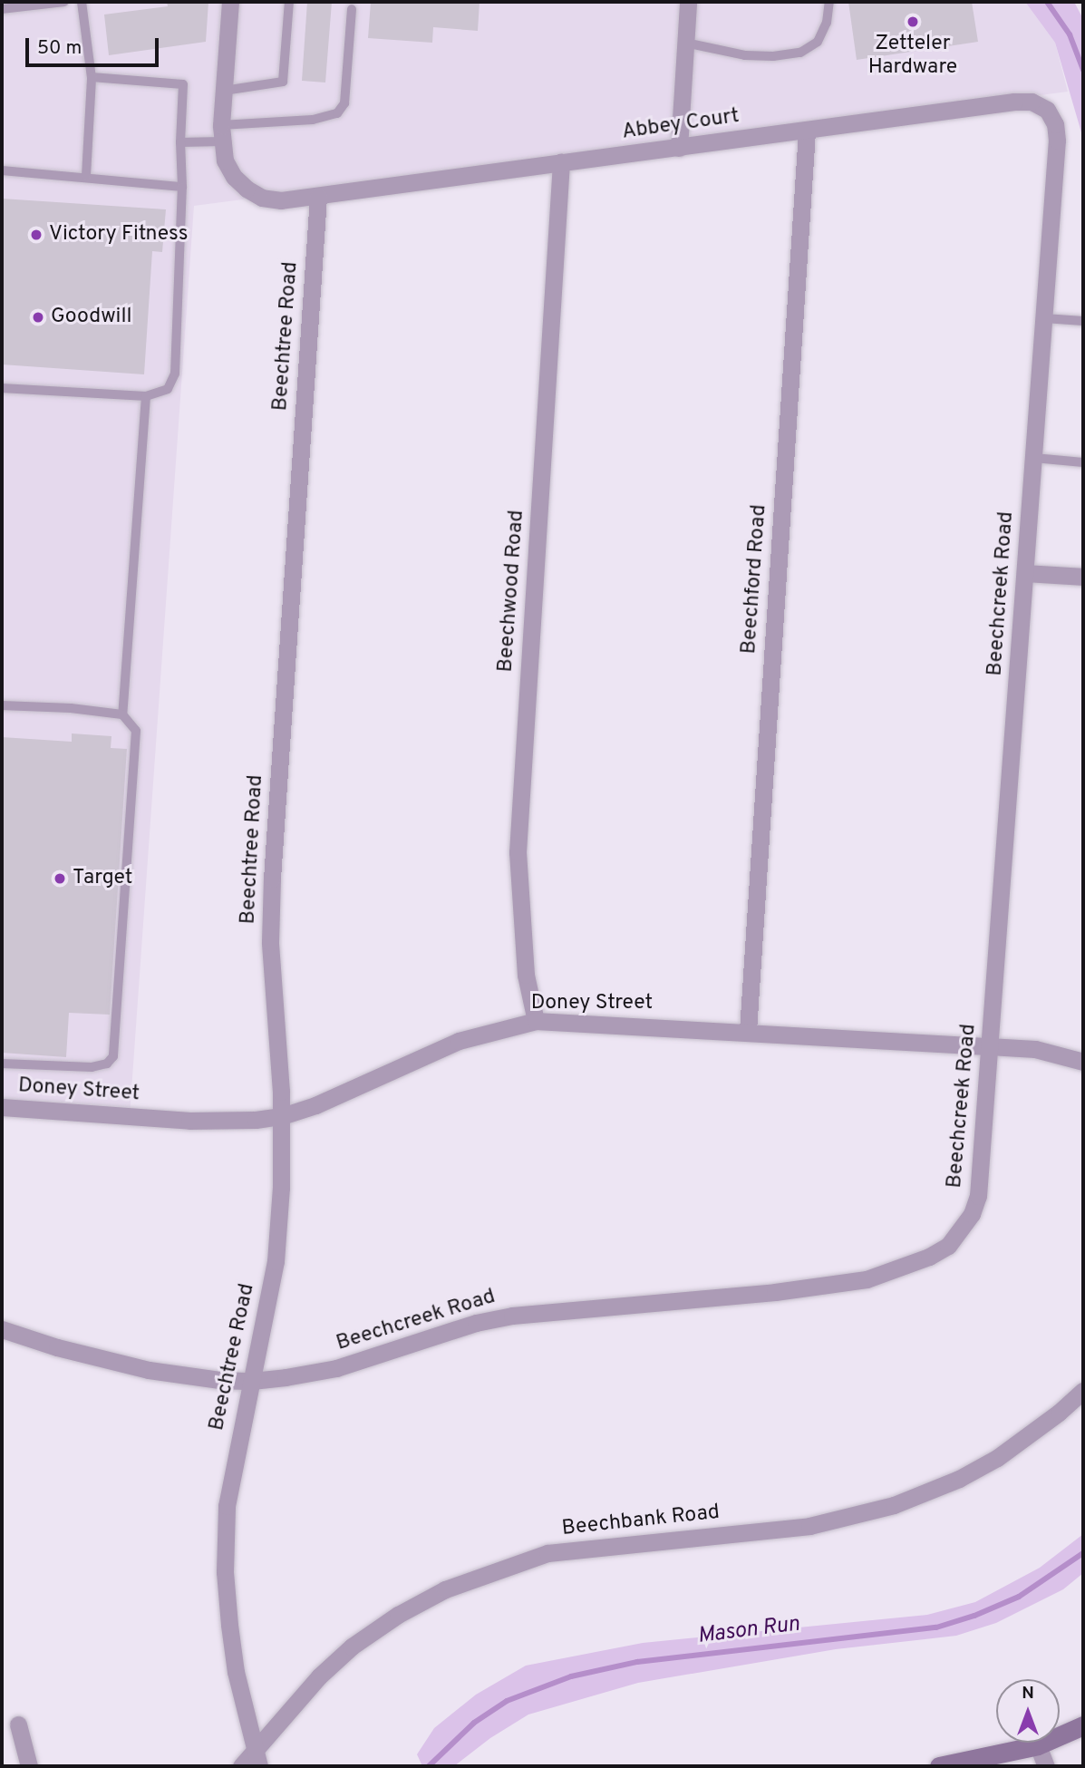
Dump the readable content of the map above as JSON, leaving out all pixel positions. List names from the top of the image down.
{
  "streets": {
    "street": [
      "Abbey Court",
      "Beechtree Road",
      "Beechford Road",
      "Beechwood Road",
      "Beechcreek Road",
      "Doney Street",
      "Beechbank Road"
    ]
  },
  "crossings": [
    ["Abbey Court", "Beechtree Road"],
    ["Abbey Court", "Beechford Road"],
    ["Abbey Court", "Beechwood Road"],
    ["Abbey Court", "Beechcreek Road"],
    ["Beechtree Road", "Beechcreek Road"],
    ["Beechtree Road", "Doney Street"],
    ["Beechtree Road", "Beechbank Road"],
    ["Beechford Road", "Doney Street"],
    ["Beechwood Road", "Doney Street"],
    ["Beechcreek Road", "Doney Street"]
  ],
  "water": ["Mason Run"],
  "places": [
    "Zetteler Hardware",
    "Victory Fitness",
    "Goodwill",
    "Target"
  ],
  "scale_bar": "50 m",
  "north": "top"
}
